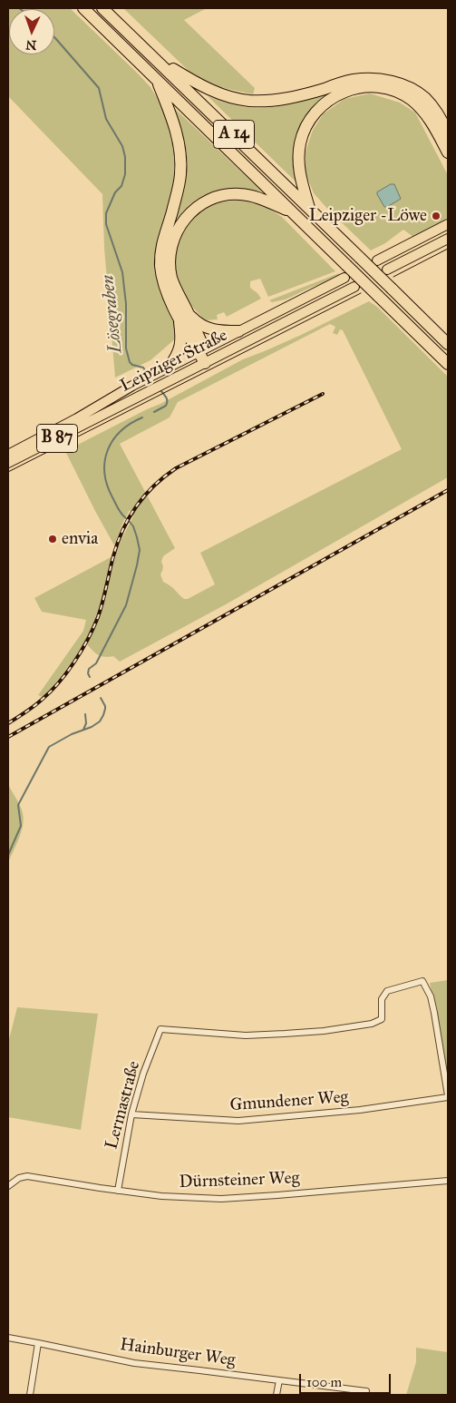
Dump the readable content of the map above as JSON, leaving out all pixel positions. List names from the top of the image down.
{
  "streets": {
    "highway": ["A 14"],
    "main road": ["Leipziger Straße", "B 87"],
    "street": [
      "Gmundener Weg",
      "Lermastraße",
      "Dürnsteiner Weg",
      "Hainburger Weg"
    ]
  },
  "crossings": [
    ["Leipziger Straße", "B 87"],
    ["Gmundener Weg", "Lermastraße"],
    ["Lermastraße", "Dürnsteiner Weg"]
  ],
  "water": ["Lösegraben"],
  "places": ["Leipziger -Löwe", "envia"],
  "scale_bar": "100 m",
  "north": "bottom"
}
